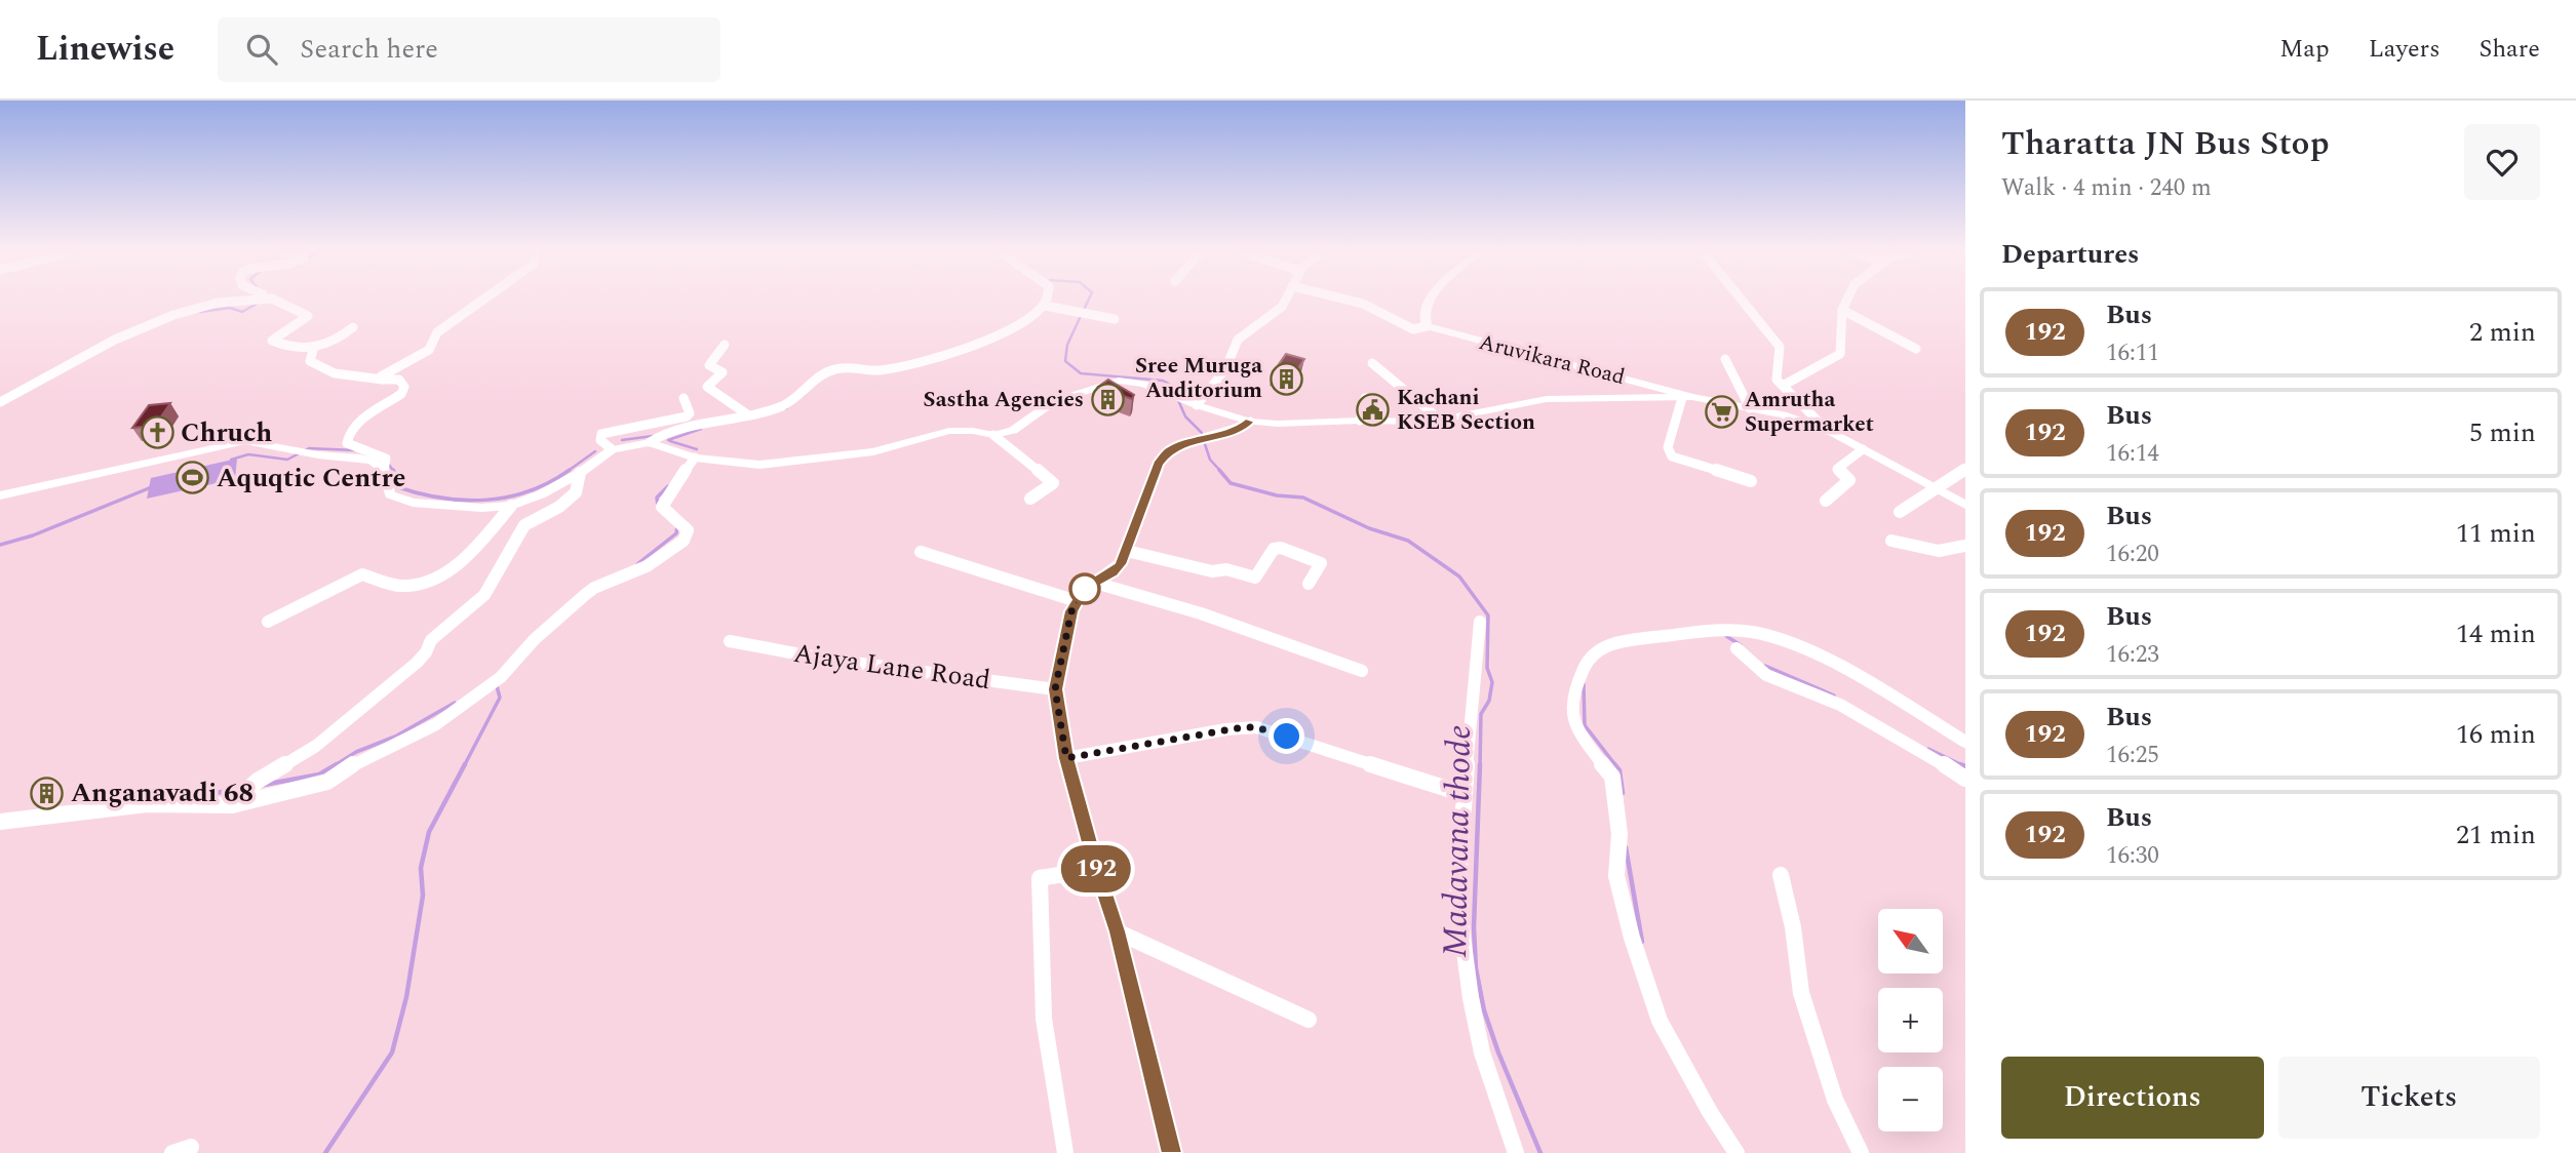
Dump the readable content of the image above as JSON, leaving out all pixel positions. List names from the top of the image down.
{
  "streets": {
    "main road": ["Aruvikara Road"],
    "street": ["Ajaya Lane Road"]
  },
  "water": ["Madavana thode"],
  "places": {
    "building": ["Sree Muruga Auditorium", "Sastha Agencies", "Anganavadi 68"],
    "public building": ["Kachani KSEB Section"],
    "supermarket": ["Amrutha Supermarket"],
    "church": ["Chruch"],
    "sports": ["Aquqtic Centre"]
  },
  "lines": ["bus line 192"],
  "north": "top left",
  "page": {
    "header": "Linewise",
    "search": "Search here",
    "nav": ["Map", "Layers", "Share"],
    "on_map": "192",
    "heading": [
      ["Tharatta JN Bus Stop", "Walk · 4 min · 240 m"],
      "Departures"
    ],
    "list": [
      {
        "mark": "192",
        "name": "Bus",
        "note": "16:11",
        "value": "2 min"
      },
      {
        "mark": "192",
        "name": "Bus",
        "note": "16:14",
        "value": "5 min"
      },
      {
        "mark": "192",
        "name": "Bus",
        "note": "16:20",
        "value": "11 min"
      },
      {
        "mark": "192",
        "name": "Bus",
        "note": "16:23",
        "value": "14 min"
      },
      {
        "mark": "192",
        "name": "Bus",
        "note": "16:25",
        "value": "16 min"
      },
      {
        "mark": "192",
        "name": "Bus",
        "note": "16:30",
        "value": "21 min"
      }
    ],
    "map_buttons": ["+", "−"],
    "buttons": ["Directions", "Tickets"]
  }
}
